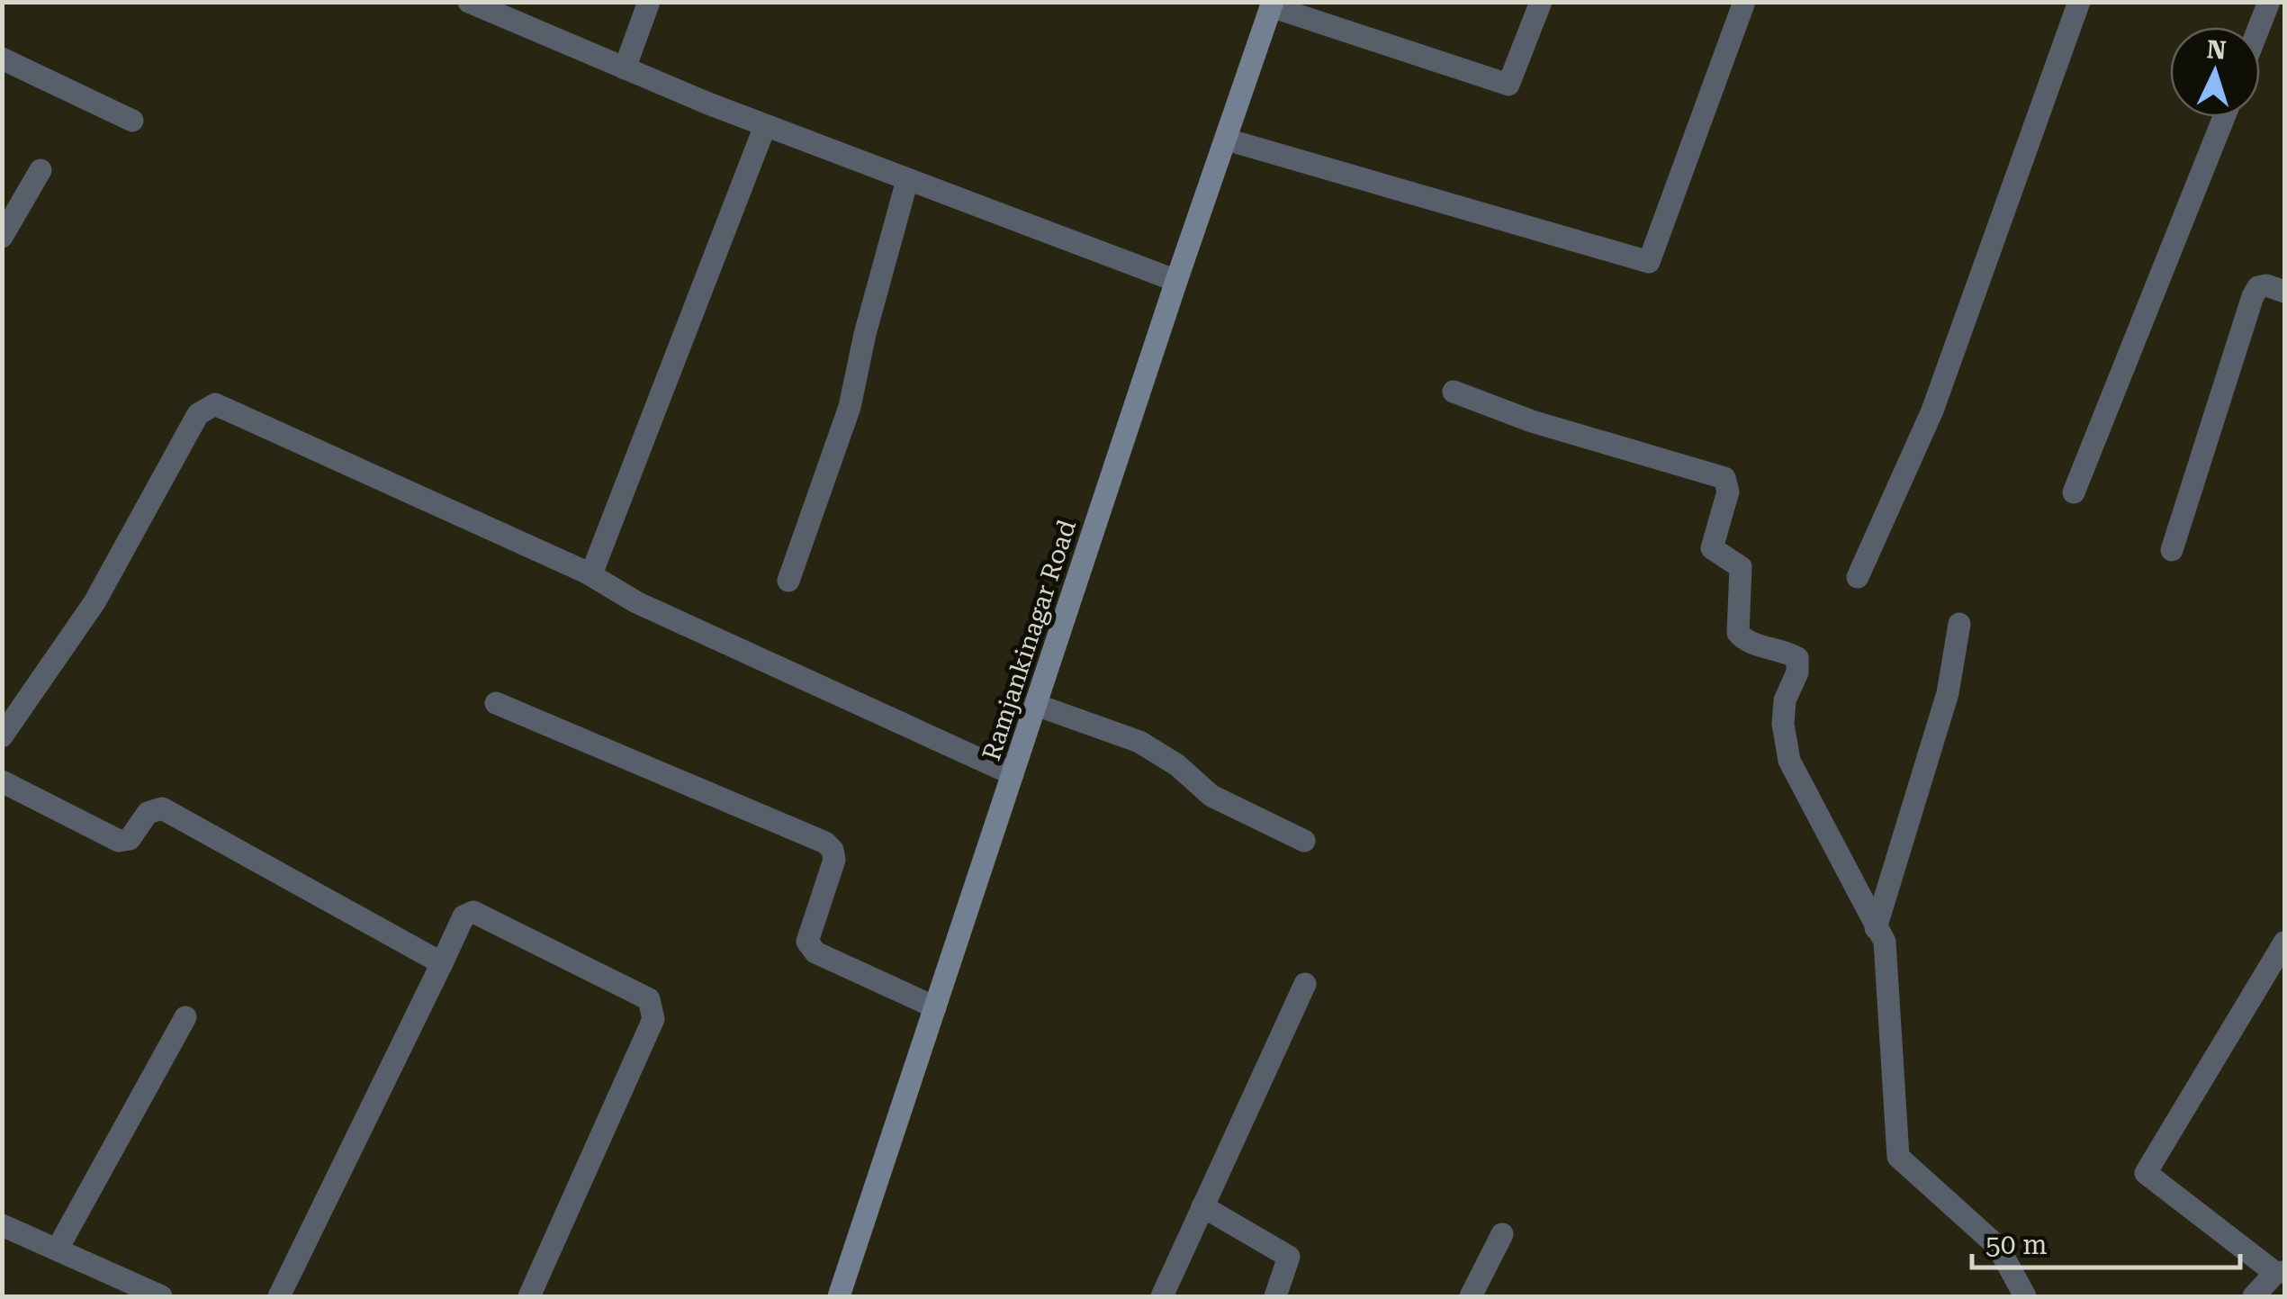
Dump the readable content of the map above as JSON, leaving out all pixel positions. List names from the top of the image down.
{
  "streets": {
    "street": ["Ramjankinagar Road"]
  },
  "scale_bar": "50 m",
  "north": "top"
}
